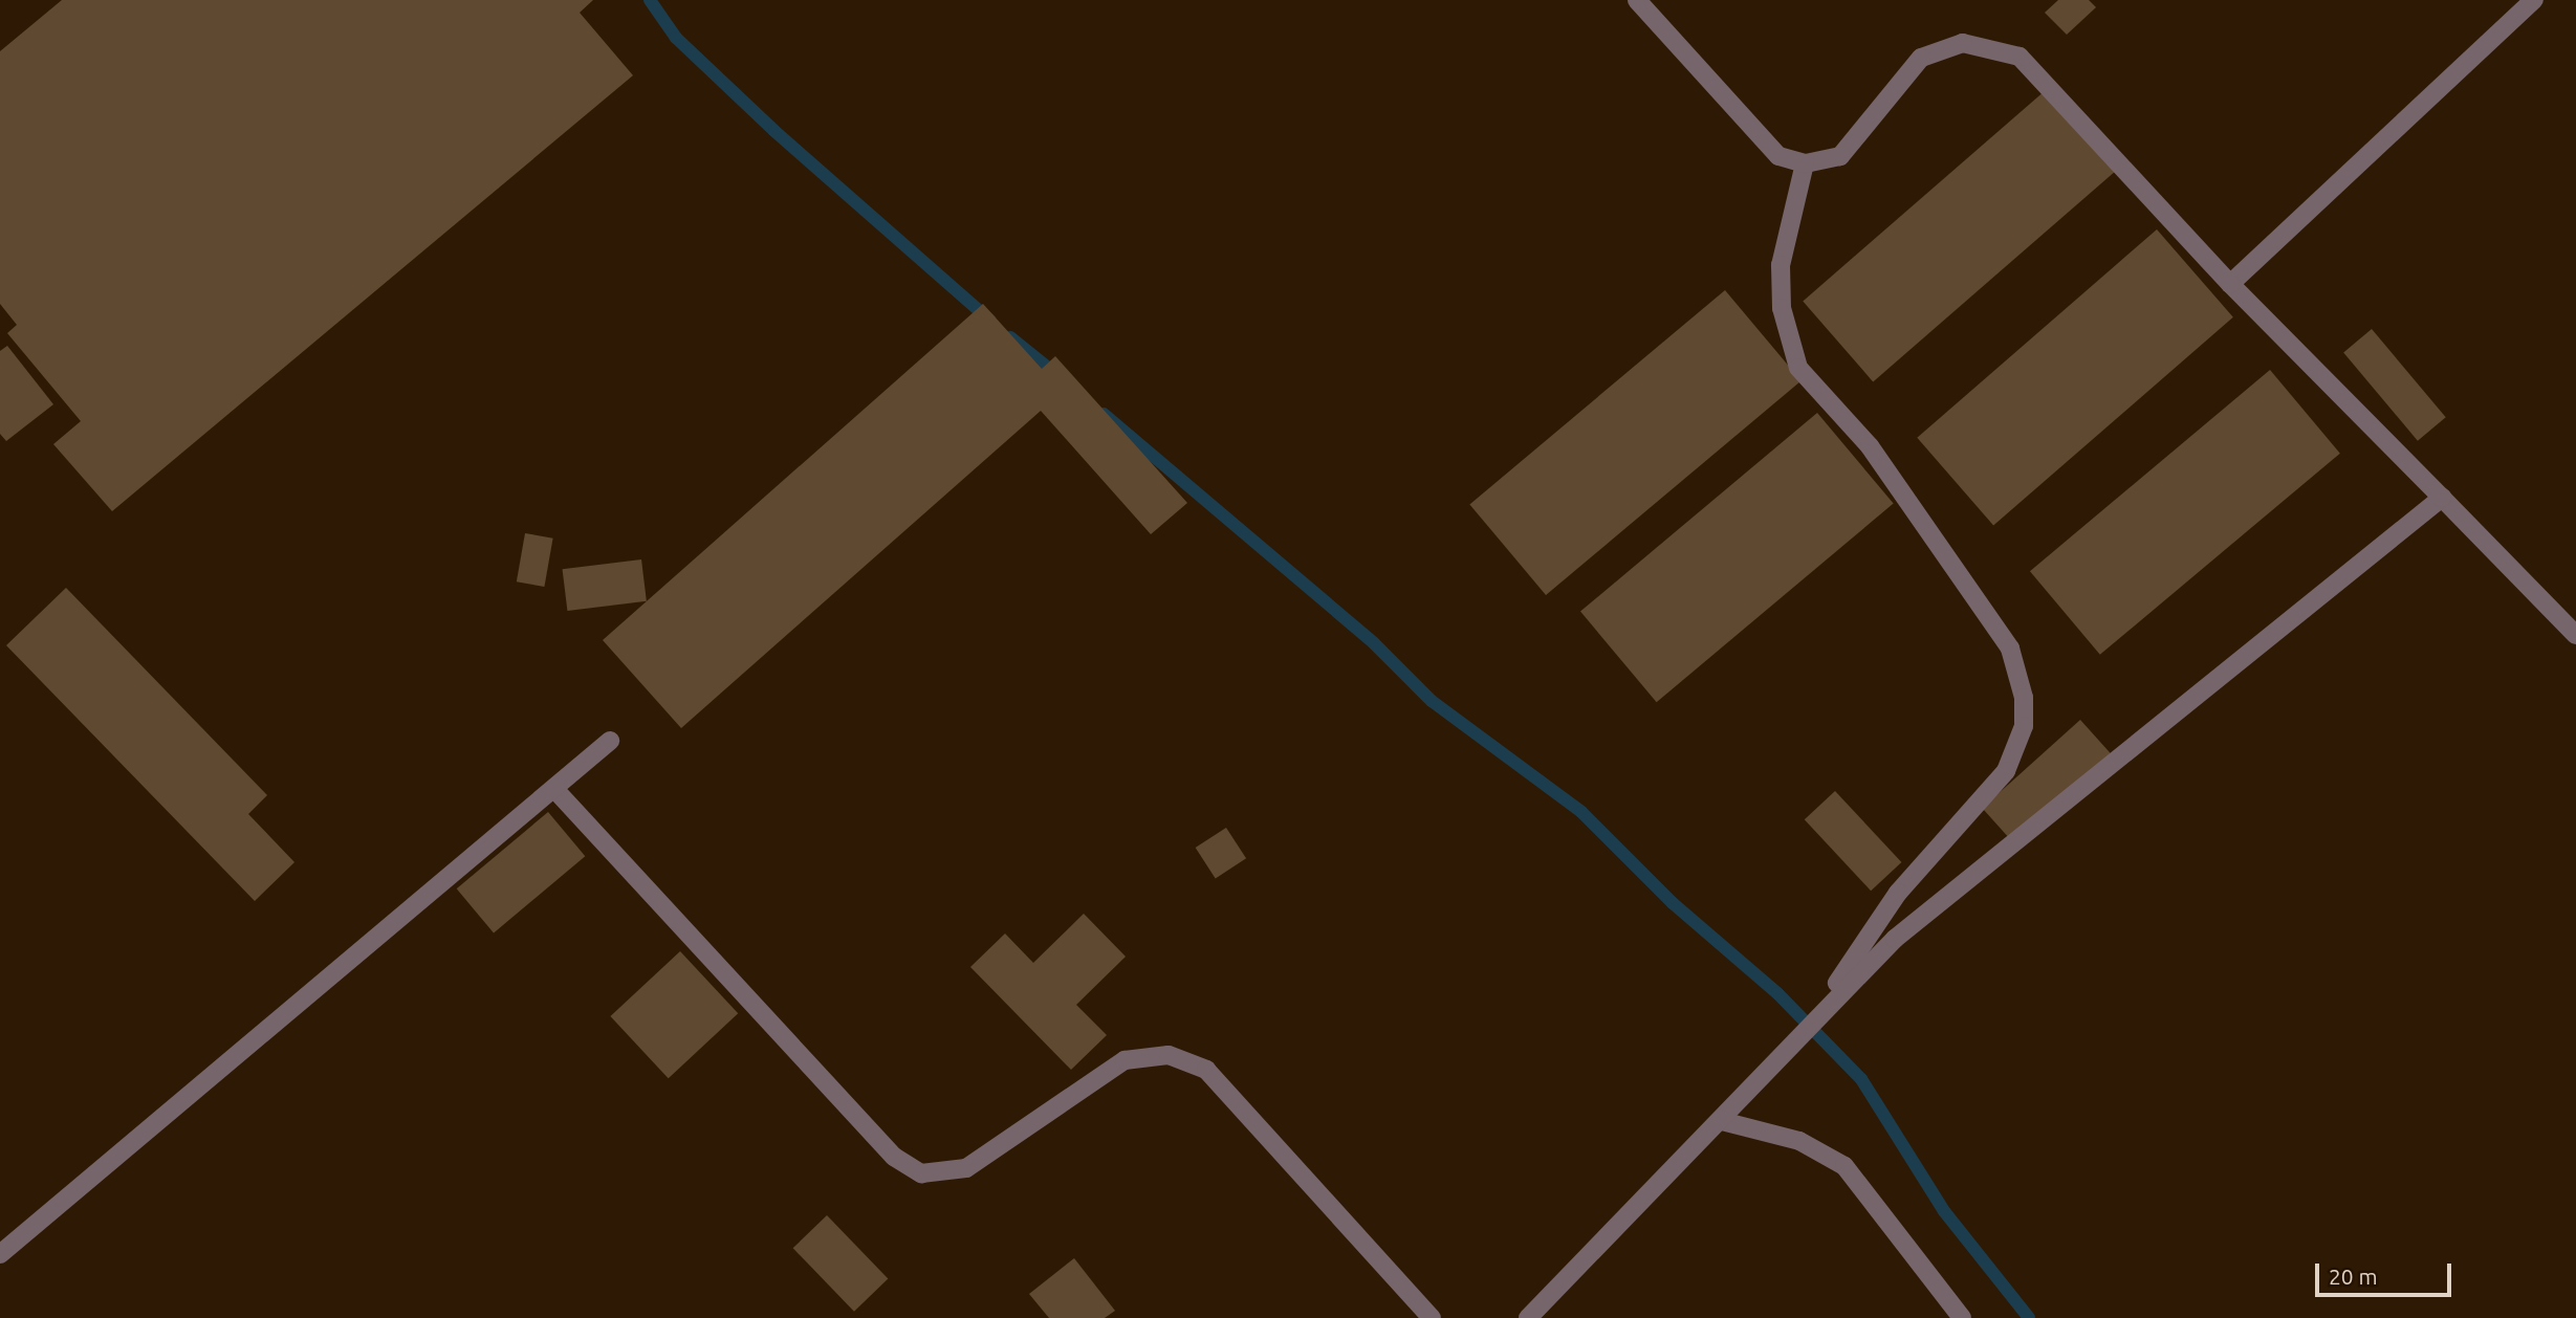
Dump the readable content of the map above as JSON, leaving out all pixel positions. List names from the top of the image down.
{
  "scale_bar": "20 m"
}
